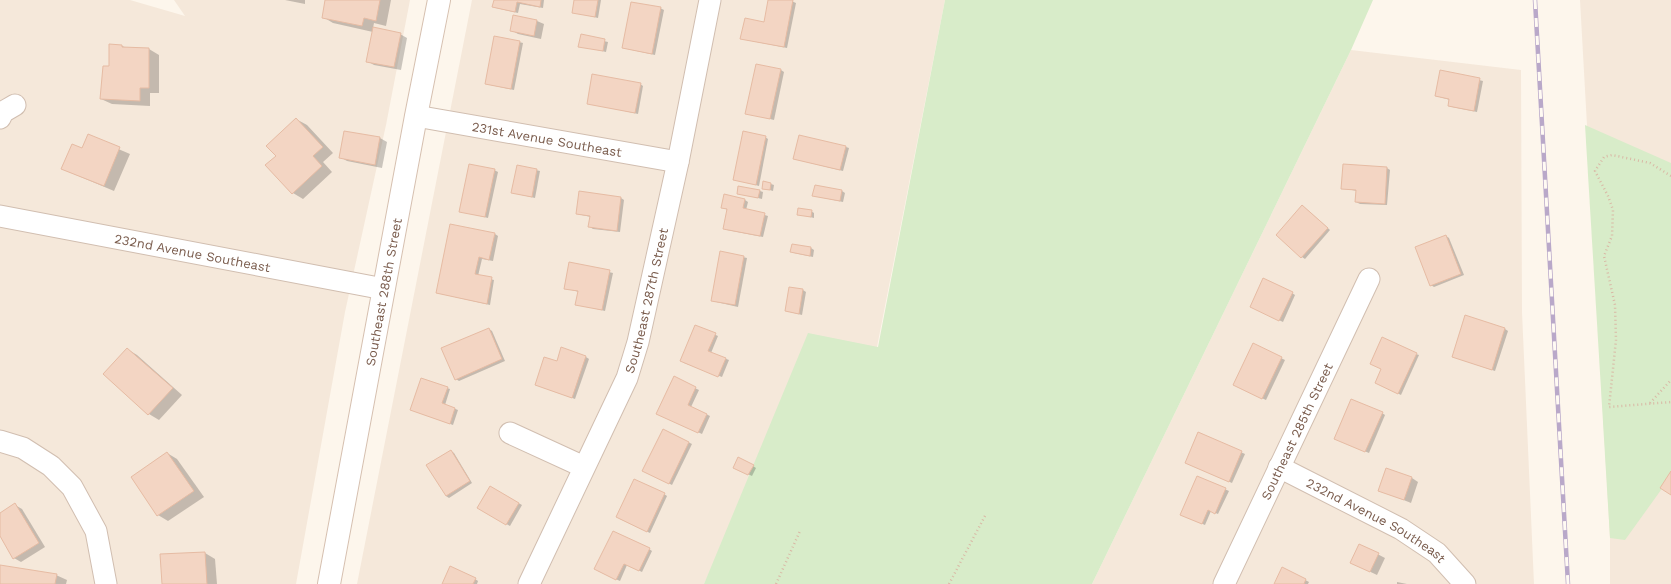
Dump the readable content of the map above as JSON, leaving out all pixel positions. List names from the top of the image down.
{
  "streets": {
    "street": [
      "231st Avenue Southeast",
      "232nd Avenue Southeast",
      "Southeast 288th Street",
      "Southeast 287th Street",
      "Southeast 285th Street"
    ]
  },
  "crossings": [
    ["231st Avenue Southeast", "Southeast 288th Street"],
    ["231st Avenue Southeast", "Southeast 287th Street"],
    ["232nd Avenue Southeast", "Southeast 288th Street"],
    ["232nd Avenue Southeast", "Southeast 285th Street"]
  ]
}
